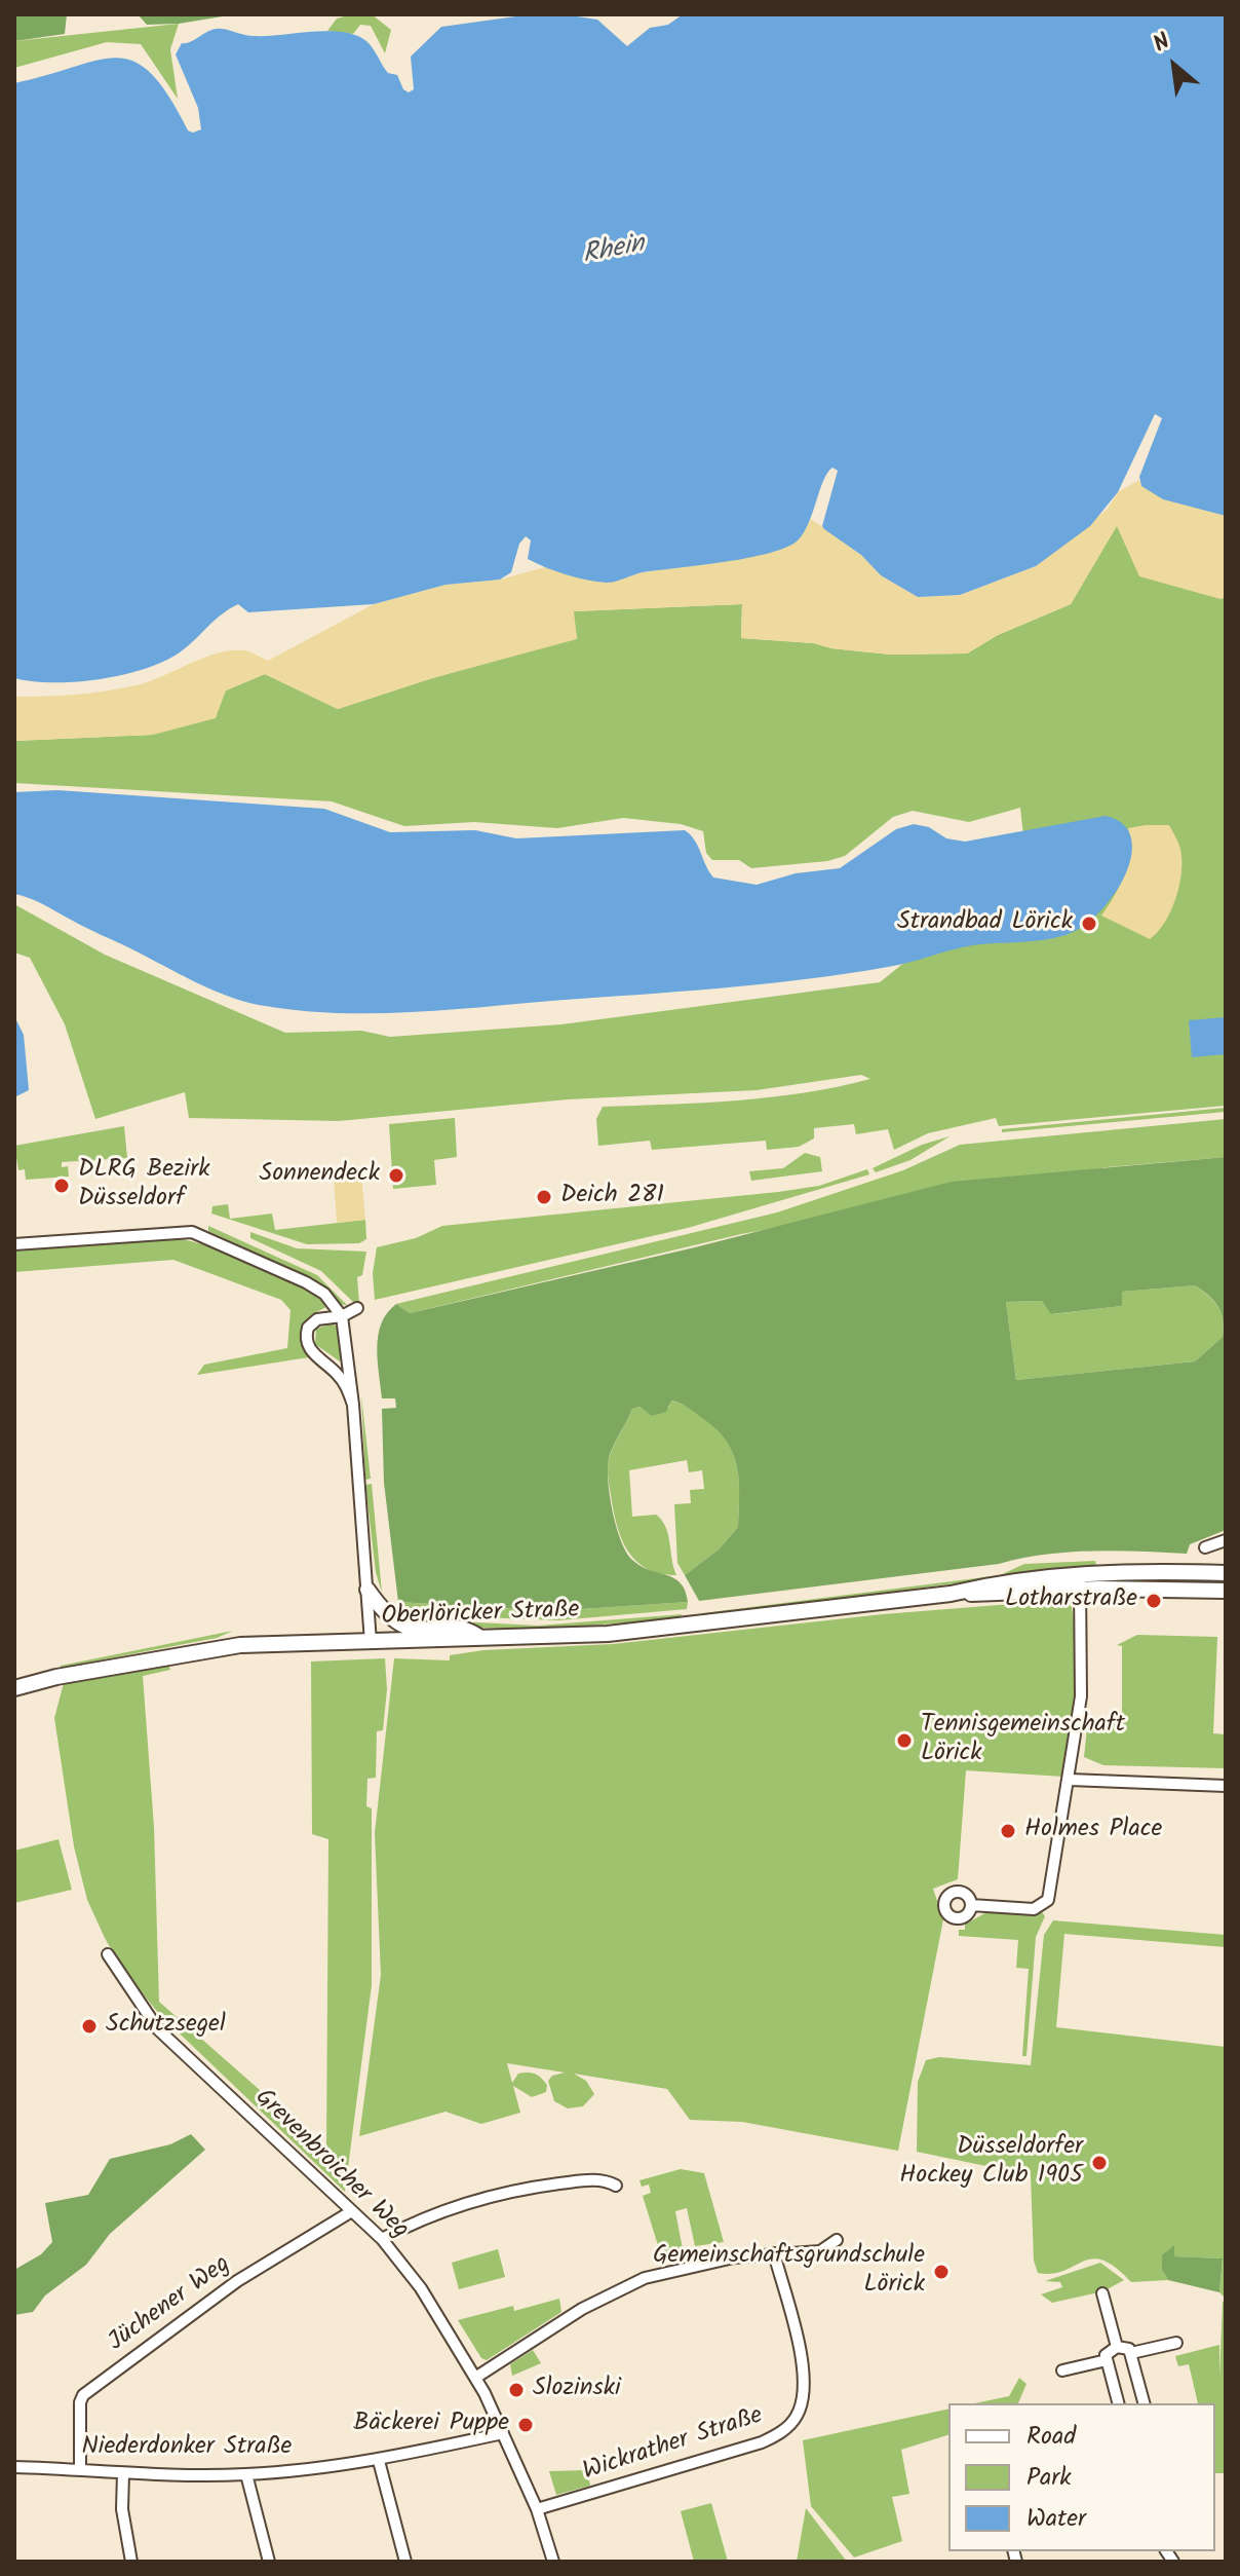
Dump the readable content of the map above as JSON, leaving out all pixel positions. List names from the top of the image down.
{
  "streets": {
    "main road": ["Oberlöricker Straße"],
    "street": [
      "Grevenbroicher Weg",
      "Jüchener Weg",
      "Wickrather Straße",
      "Niederdonker Straße"
    ]
  },
  "crossings": [
    ["Grevenbroicher Weg", "Jüchener Weg"],
    ["Grevenbroicher Weg", "Wickrather Straße"],
    ["Grevenbroicher Weg", "Niederdonker Straße"],
    ["Jüchener Weg", "Niederdonker Straße"]
  ],
  "water": ["Rhein"],
  "places": [
    "Strandbad Lörick",
    "Sonnendeck",
    "DLRG Bezirk Düsseldorf",
    "Deich 281",
    "Lotharstraße",
    "Tennisgemeinschaft Lörick",
    "Holmes Place",
    "Schutzsegel",
    "Düsseldorfer Hockey Club 1905",
    "Gemeinschaftsgrundschule Lörick",
    "Slozinski",
    "Bäckerei Puppe"
  ],
  "legend": ["Road", "Park", "Water"],
  "north": "top left"
}
